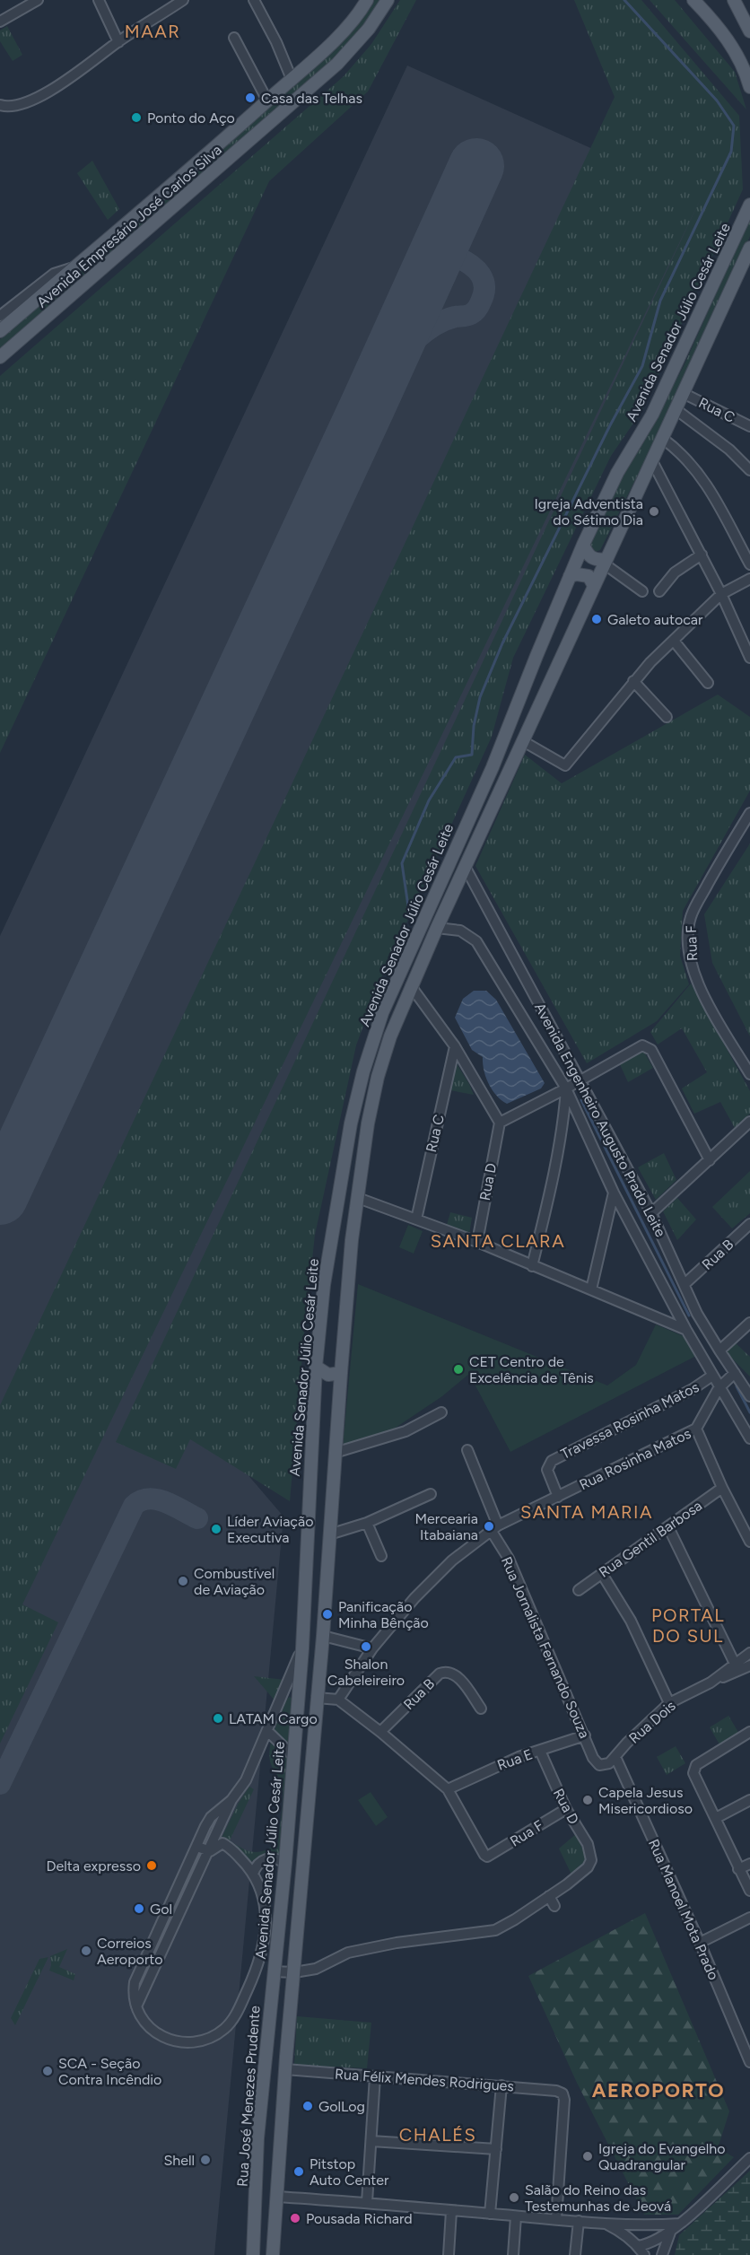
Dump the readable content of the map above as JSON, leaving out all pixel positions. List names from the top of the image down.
{
  "streets": {
    "main road": ["Avenida Empresário José Carlos Silva", "Avenida Senador Júlio Cesár Leite", "Rua José Menezes Prudente"],
    "street": [
      "Rua C",
      "Rua F",
      "Avenida Engenheiro Augusto Prado Leite",
      "Rua D",
      "Rua B",
      "Travessa Rosinha Matos",
      "Rua Rosinha Matos",
      "Rua Gentil Barbosa",
      "Rua Jornalista Fernando Souza",
      "Rua Dois",
      "Rua E",
      "Rua Manoel Mota Prado",
      "Rua Félix Mendes Rodrigues"
    ]
  },
  "crossings": [
    ["Avenida Senador Júlio Cesár Leite", "Rua C"],
    ["Avenida Senador Júlio Cesár Leite", "Avenida Engenheiro Augusto Prado Leite"],
    ["Avenida Senador Júlio Cesár Leite", "Rua José Menezes Prudente"],
    ["Rua F", "Rua D"],
    ["Rua F", "Rua E"],
    ["Avenida Engenheiro Augusto Prado Leite", "Rua B"],
    ["Avenida Engenheiro Augusto Prado Leite", "Travessa Rosinha Matos"],
    ["Rua D", "Rua E"],
    ["Travessa Rosinha Matos", "Rua Rosinha Matos"],
    ["Rua Rosinha Matos", "Rua Jornalista Fernando Souza"],
    ["Rua Jornalista Fernando Souza", "Rua Dois"],
    ["Rua Jornalista Fernando Souza", "Rua E"],
    ["Rua Dois", "Rua Manoel Mota Prado"]
  ],
  "districts": [
    "MAAR",
    "SANTA CLARA",
    "SANTA MARIA",
    "PORTAL DO SUL",
    "AEROPORTO",
    "CHALÉS"
  ],
  "places": [
    "Casa das Telhas",
    "Ponto do Aço",
    "Igreja Adventista do Sétimo Dia",
    "Galeto autocar",
    "CET Centro de Excelência de Tênis",
    "Mercearia Itabaiana",
    "Líder Aviação Executiva",
    "Combustível de Aviação",
    "Panificação Minha Bênção",
    "Shalon Cabeleireiro",
    "LATAM Cargo",
    "Capela Jesus Misericordioso",
    "Delta expresso",
    "Gol",
    "Correios Aeroporto",
    "SCA - Seção Contra Incêndio",
    "GolLog",
    "Igreja do Evangelho Quadrangular",
    "Shell",
    "Pitstop Auto Center",
    "Salão do Reino das Testemunhas de Jeová",
    "Pousada Richard"
  ]
}
